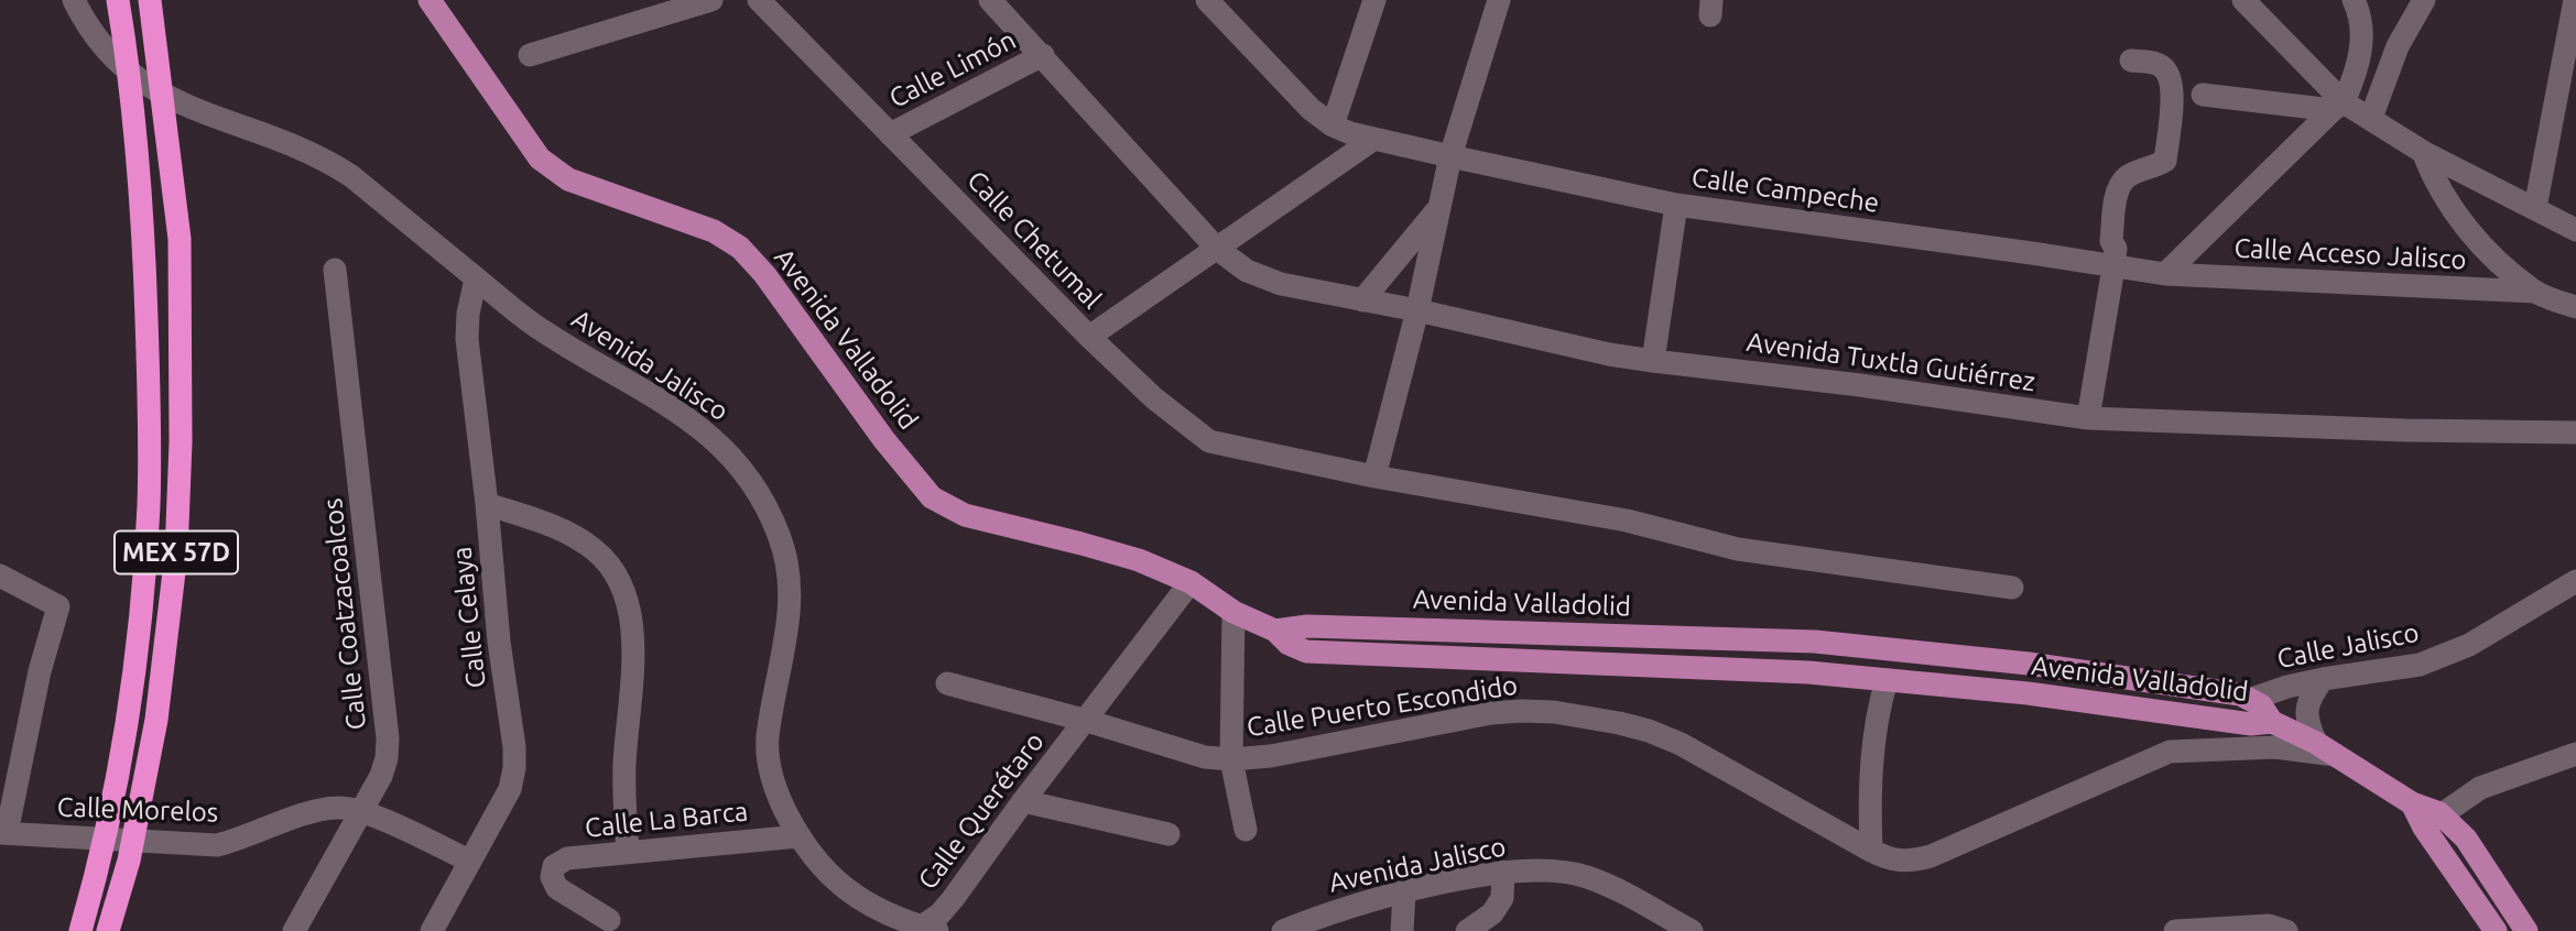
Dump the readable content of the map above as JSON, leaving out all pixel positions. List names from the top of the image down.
{
  "streets": {
    "highway": ["MEX 57D"],
    "main road": ["Avenida Valladolid"],
    "street": [
      "Calle Limón",
      "Calle Campeche",
      "Calle Chetumal",
      "Calle Acceso Jalisco",
      "Avenida Tuxtla Gutiérrez",
      "Avenida Jalisco",
      "Calle Coatzacoalcos",
      "Calle Celaya",
      "Calle Jalisco",
      "Calle Puerto Escondido",
      "Calle Morelos",
      "Calle Querétaro",
      "Calle La Barca"
    ]
  },
  "crossings": [
    ["Calle Limón", "Calle Chetumal"],
    ["Calle Limón", "Avenida Tuxtla Gutiérrez"],
    ["Calle Campeche", "Calle Chetumal"],
    ["Calle Campeche", "Calle Acceso Jalisco"],
    ["Calle Chetumal", "Avenida Tuxtla Gutiérrez"],
    ["Avenida Valladolid", "Calle Jalisco"],
    ["Avenida Valladolid", "Calle Querétaro"],
    ["Avenida Jalisco", "Calle Celaya"],
    ["Avenida Jalisco", "Calle Querétaro"],
    ["Avenida Jalisco", "Calle La Barca"],
    ["Calle Coatzacoalcos", "Calle Morelos"],
    ["Calle Puerto Escondido", "Calle Querétaro"]
  ]
}
